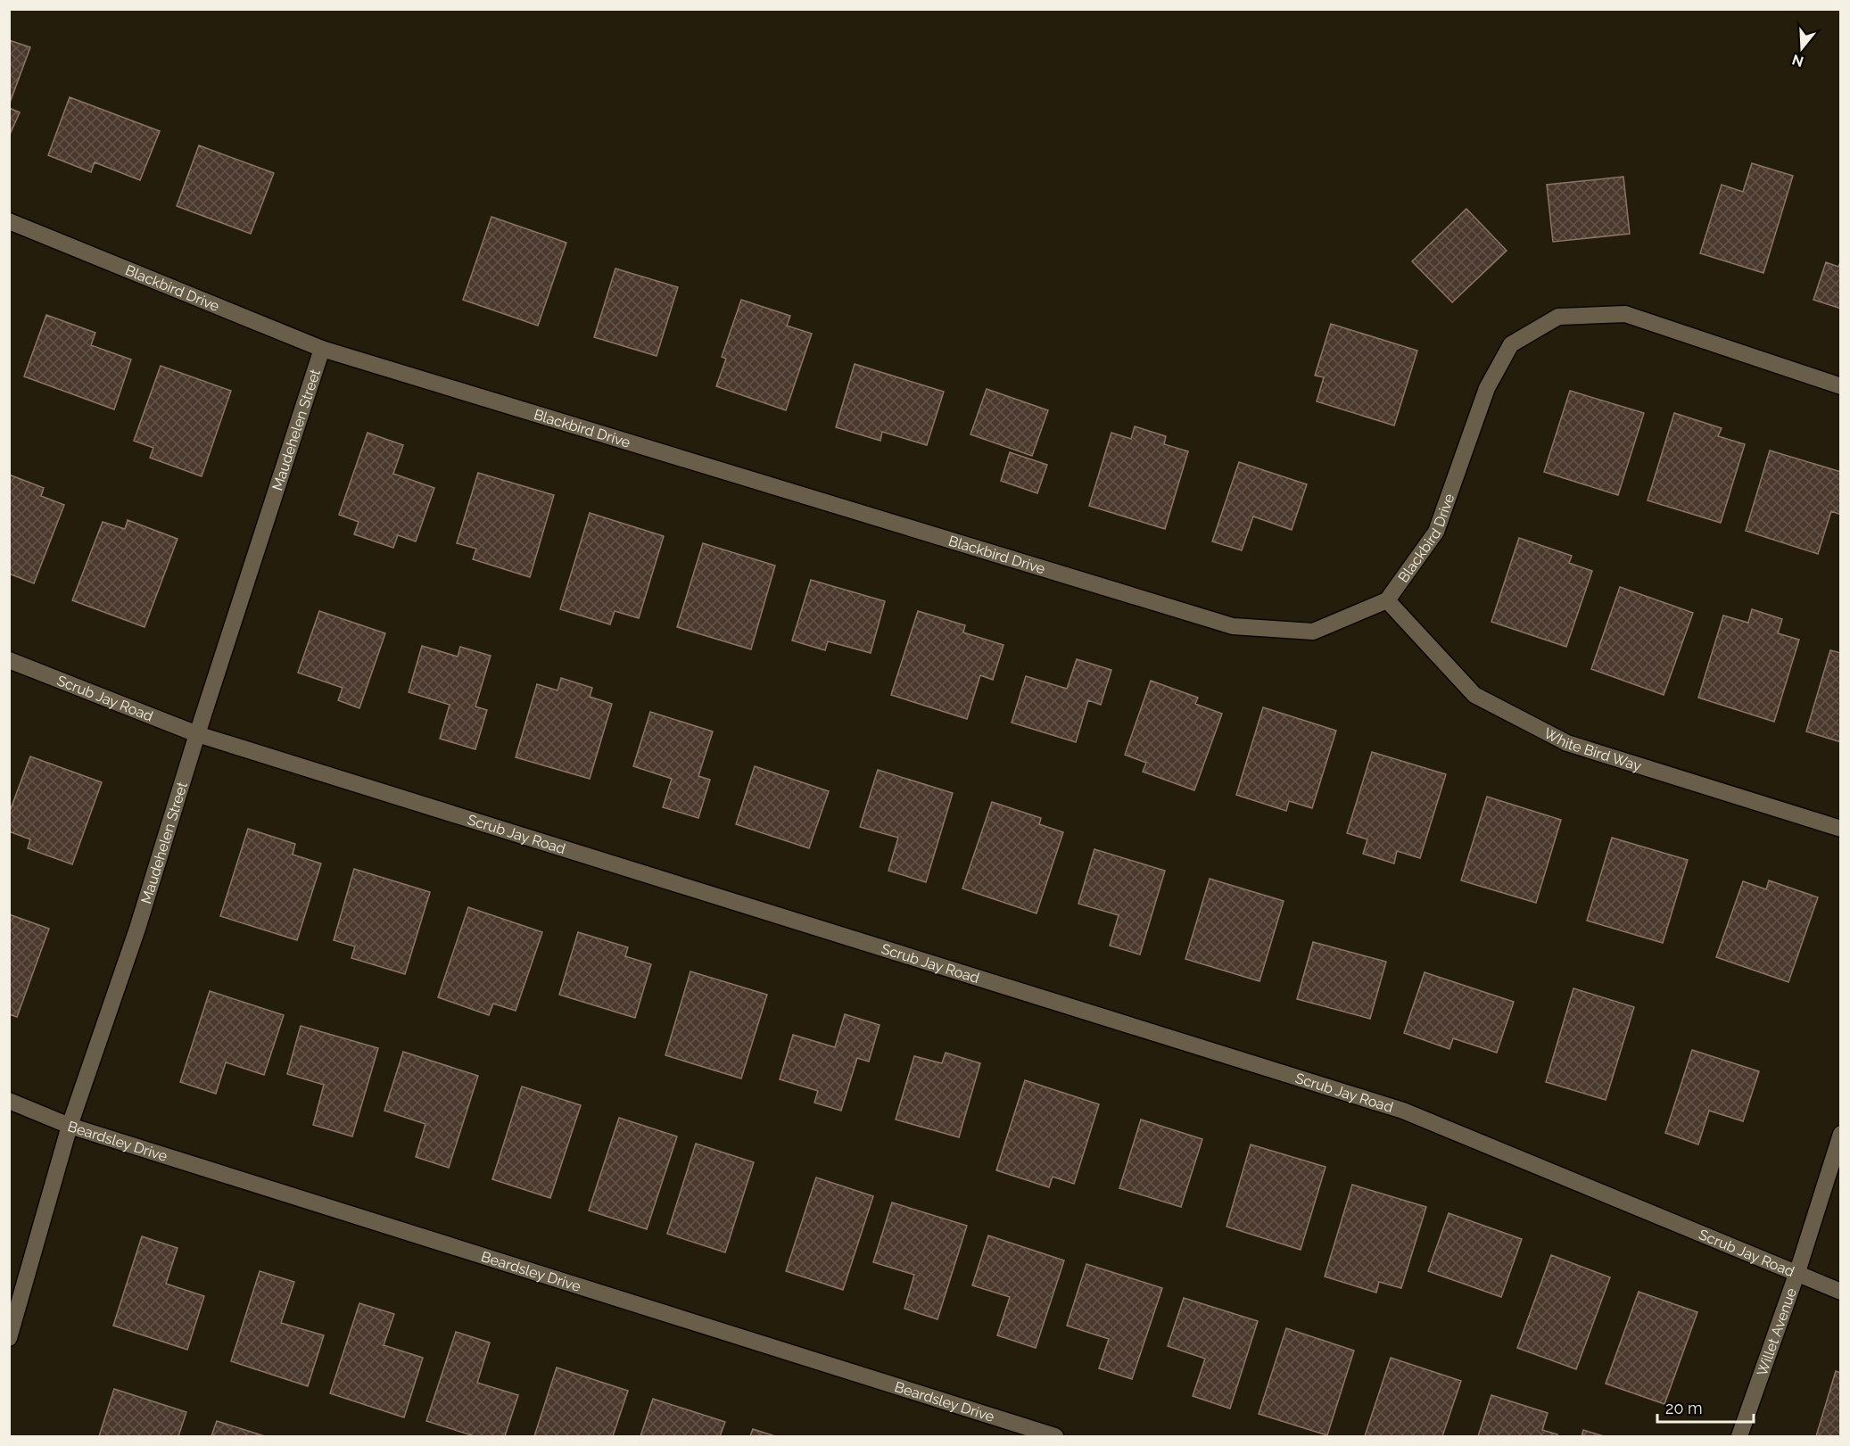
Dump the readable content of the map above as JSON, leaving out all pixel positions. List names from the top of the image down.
{
  "streets": {
    "street": [
      "Blackbird Drive",
      "Maudehelen Street",
      "Scrub Jay Road",
      "White Bird Way",
      "Beardsley Drive",
      "Willet Avenue"
    ]
  },
  "crossings": [
    ["Blackbird Drive", "Maudehelen Street"],
    ["Blackbird Drive", "White Bird Way"],
    ["Maudehelen Street", "Scrub Jay Road"],
    ["Maudehelen Street", "Beardsley Drive"],
    ["Scrub Jay Road", "Willet Avenue"]
  ],
  "scale_bar": "20 m",
  "north": "bottom"
}
